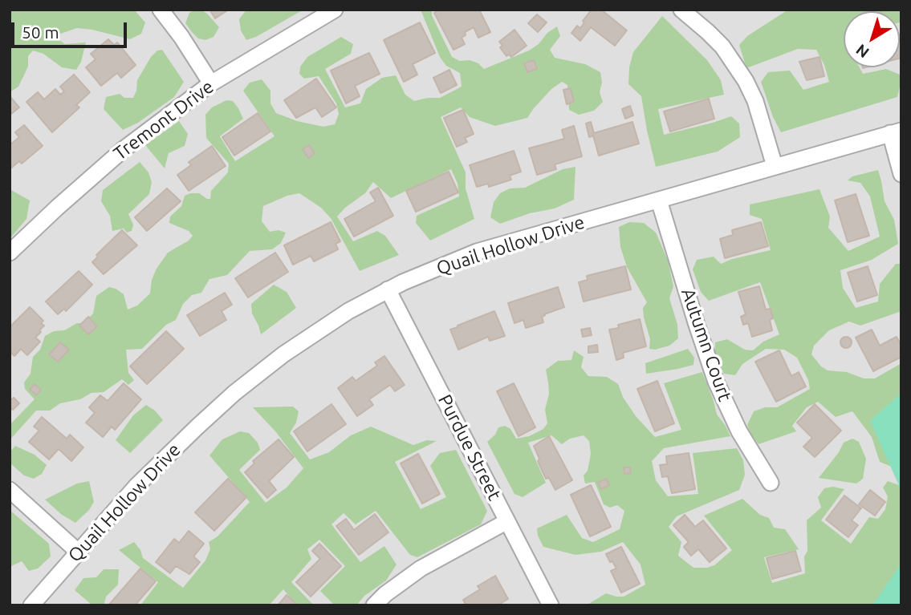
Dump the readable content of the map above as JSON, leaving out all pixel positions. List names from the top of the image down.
{
  "streets": {
    "street": [
      "Tremont Drive",
      "Quail Hollow Drive",
      "Autumn Court",
      "Purdue Street"
    ]
  },
  "crossings": [
    ["Quail Hollow Drive", "Autumn Court"],
    ["Quail Hollow Drive", "Purdue Street"]
  ],
  "scale_bar": "50 m",
  "north": "bottom left"
}
